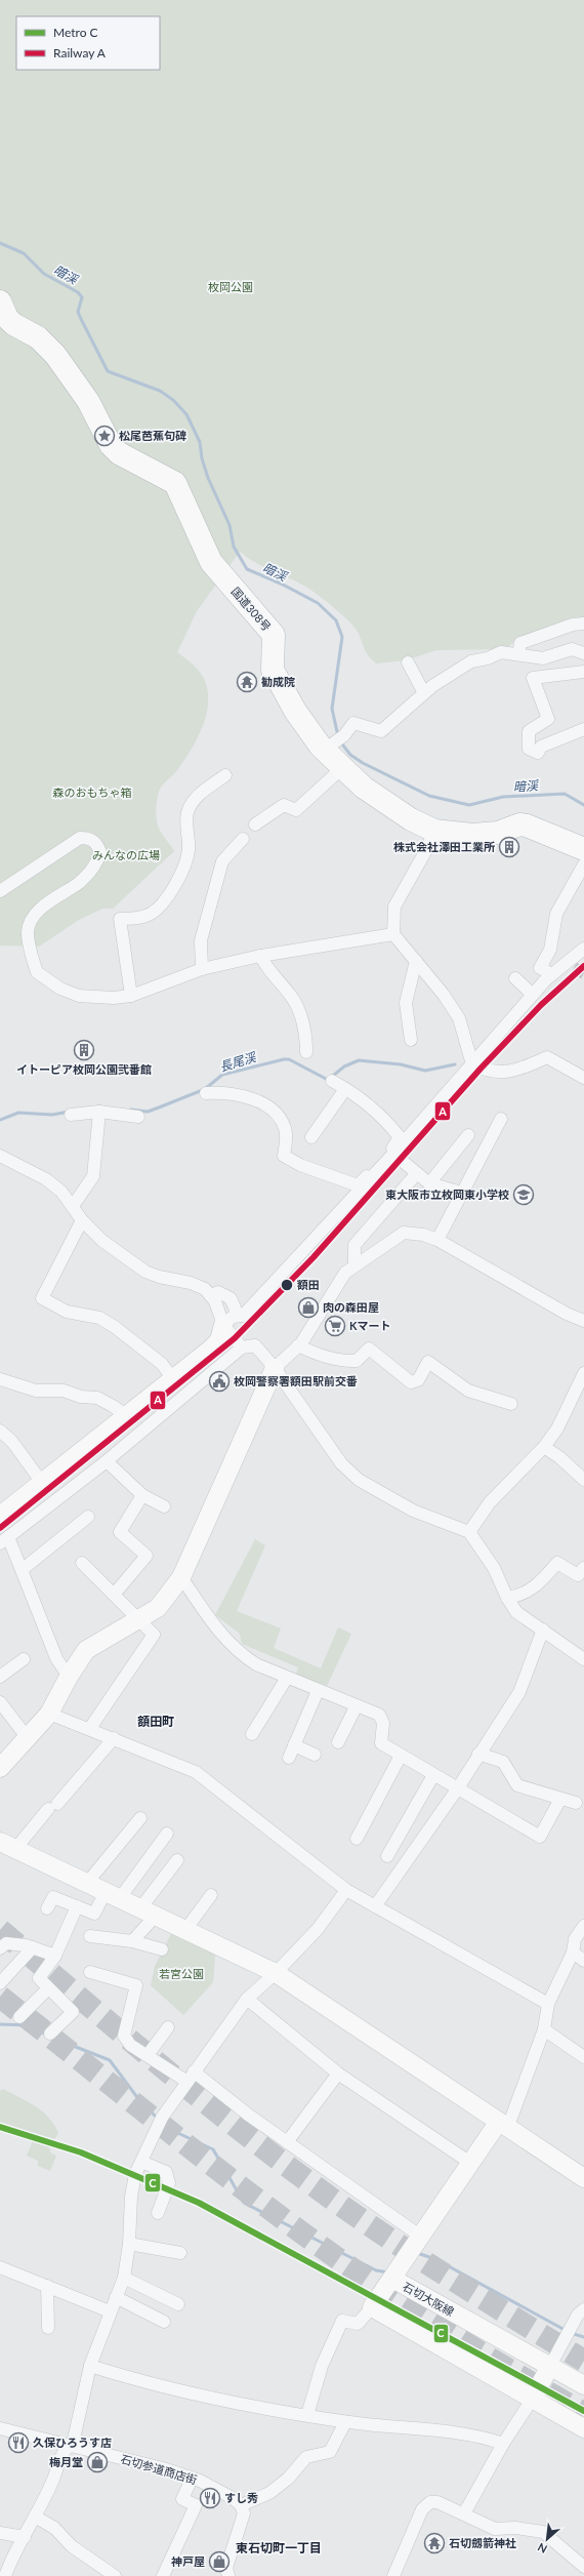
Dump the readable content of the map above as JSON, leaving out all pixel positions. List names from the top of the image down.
{
  "streets": {
    "highway": ["国道308号"],
    "street": ["石切大阪線", "石切参道商店街"]
  },
  "districts": ["額田町", "東石切町一丁目"],
  "water": ["暗渓", "長尾渓"],
  "parks": [
    "枚岡公園",
    "森のおもちゃ箱",
    "みんなの広場",
    "若宮公園"
  ],
  "places": {
    "place": ["松尾芭蕉句碑"],
    "temple": ["勧成院", "石切劔箭神社"],
    "building": ["株式会社澤田工業所", "イトーピア枚岡公園弐番館"],
    "school or university": ["東大阪市立枚岡東小学校"],
    "other": ["額田"],
    "shop": ["肉の森田屋", "梅月堂", "神戸屋"],
    "supermarket": ["Kマート"],
    "public building": ["枚岡警察署額田駅前交番"],
    "restaurant": ["久保ひろうす店", "すし秀"]
  },
  "lines": ["rail line A", "metro line C"],
  "legend": ["Metro C", "Railway A"],
  "north": "bottom left"
}
